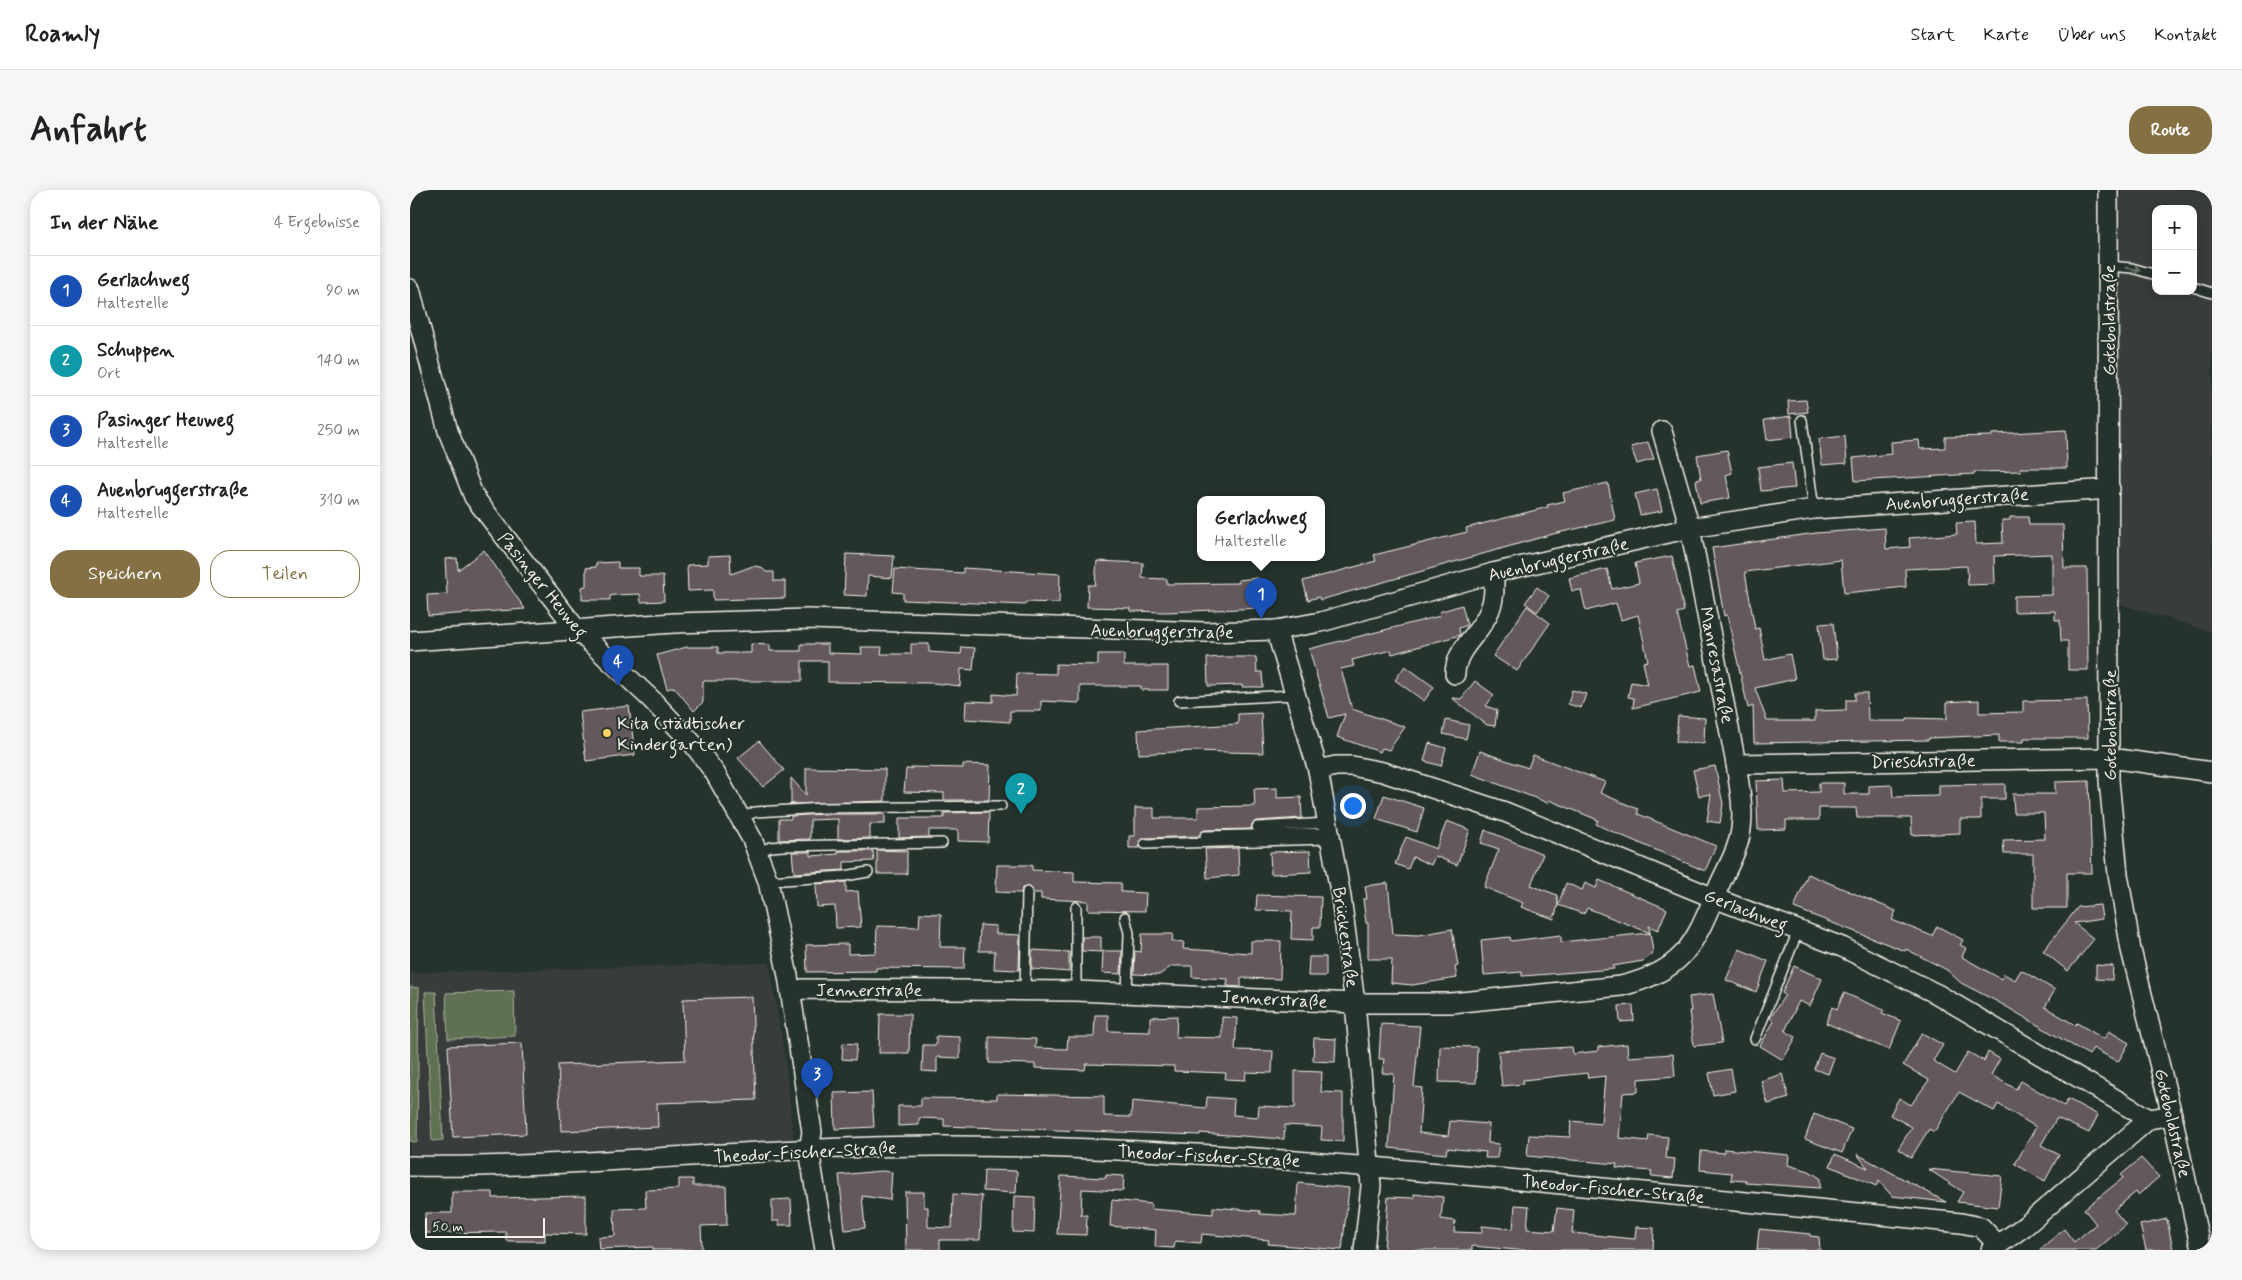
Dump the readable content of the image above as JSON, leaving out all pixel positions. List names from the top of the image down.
{
  "streets": {
    "street": [
      "Goteboldstraße",
      "Auenbruggerstraße",
      "Pasinger Heuweg",
      "Manresastraße",
      "Drieschstraße",
      "Gerlachweg",
      "Brückestraße",
      "Jennerstraße",
      "Theodor-Fischer-Straße"
    ]
  },
  "crossings": [
    ["Goteboldstraße", "Auenbruggerstraße"],
    ["Goteboldstraße", "Drieschstraße"],
    ["Auenbruggerstraße", "Pasinger Heuweg"],
    ["Auenbruggerstraße", "Manresastraße"],
    ["Auenbruggerstraße", "Brückestraße"],
    ["Pasinger Heuweg", "Jennerstraße"],
    ["Pasinger Heuweg", "Theodor-Fischer-Straße"],
    ["Manresastraße", "Drieschstraße"],
    ["Manresastraße", "Gerlachweg"],
    ["Manresastraße", "Jennerstraße"],
    ["Gerlachweg", "Brückestraße"],
    ["Gerlachweg", "Jennerstraße"],
    ["Brückestraße", "Jennerstraße"],
    ["Brückestraße", "Theodor-Fischer-Straße"]
  ],
  "places": ["Kita (städtischer Kindergarten)"],
  "scale_bar": "50 m",
  "page": {
    "header": "Roamly",
    "nav": [
      "Start",
      "Karte",
      "Über uns",
      "Kontakt"
    ],
    "buttons": [
      "Route",
      ["Speichern", "Teilen"]
    ],
    "title": "Anfahrt",
    "heading": ["In der Nähe", "4 Ergebnisse"],
    "map_buttons": ["+", "−"],
    "list": [
      {
        "mark": "1",
        "name": "Gerlachweg",
        "note": "Haltestelle",
        "value": "90 m"
      },
      {
        "mark": "2",
        "name": "Schuppen",
        "note": "Ort",
        "value": "140 m"
      },
      {
        "mark": "3",
        "name": "Pasinger Heuweg",
        "note": "Haltestelle",
        "value": "250 m"
      },
      {
        "mark": "4",
        "name": "Auenbruggerstraße",
        "note": "Haltestelle",
        "value": "310 m"
      }
    ],
    "popup": ["Gerlachweg", "Haltestelle"],
    "pins": [
      "1",
      "4",
      "2",
      "3"
    ],
    "scale": "50 m"
  }
}
